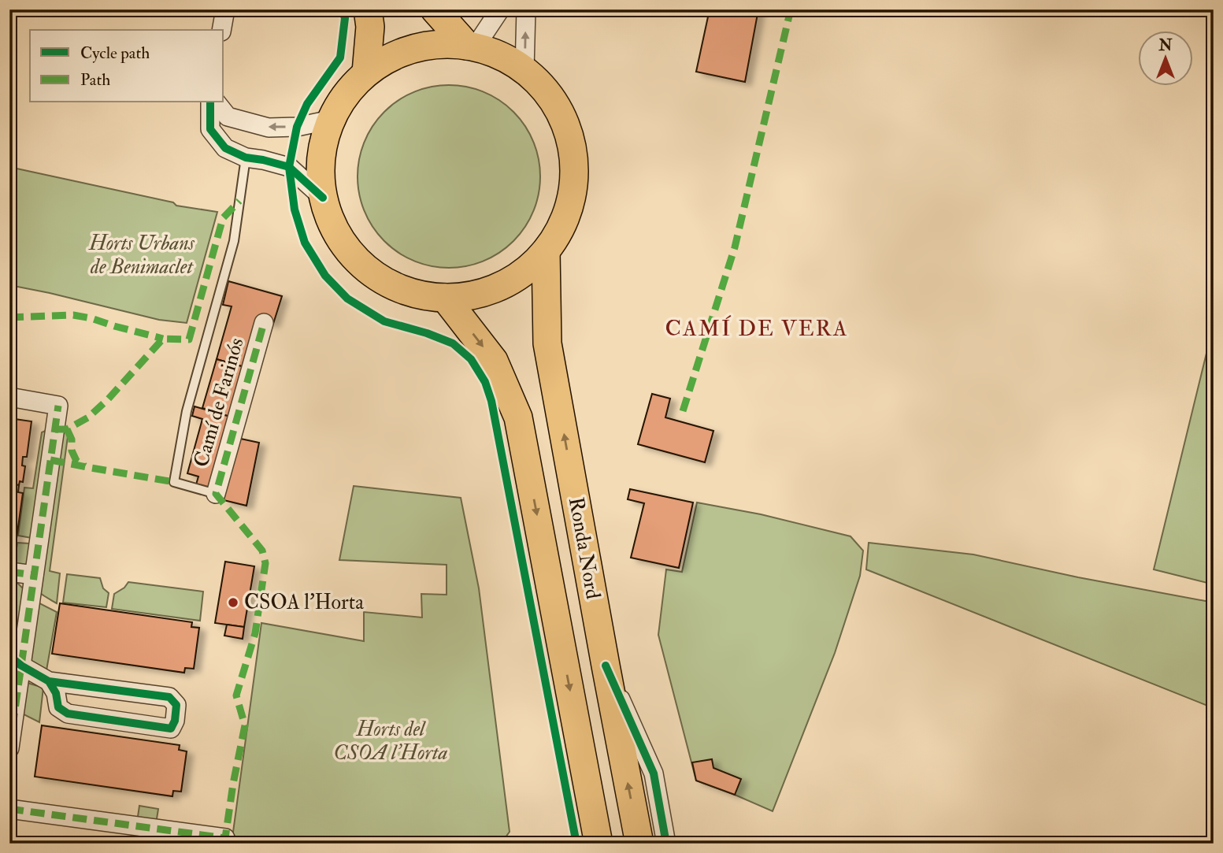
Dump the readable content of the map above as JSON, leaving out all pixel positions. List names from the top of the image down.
{
  "streets": {
    "main road": ["Ronda Nord"],
    "street": ["Camí de Farinós"]
  },
  "districts": ["CAMÍ DE VERA"],
  "parks": ["Horts Urbans de Benimaclet", "Horts del CSOA l'Horta"],
  "places": ["CSOA l'Horta"],
  "legend": ["Cycle path", "Path"],
  "north": "top"
}
